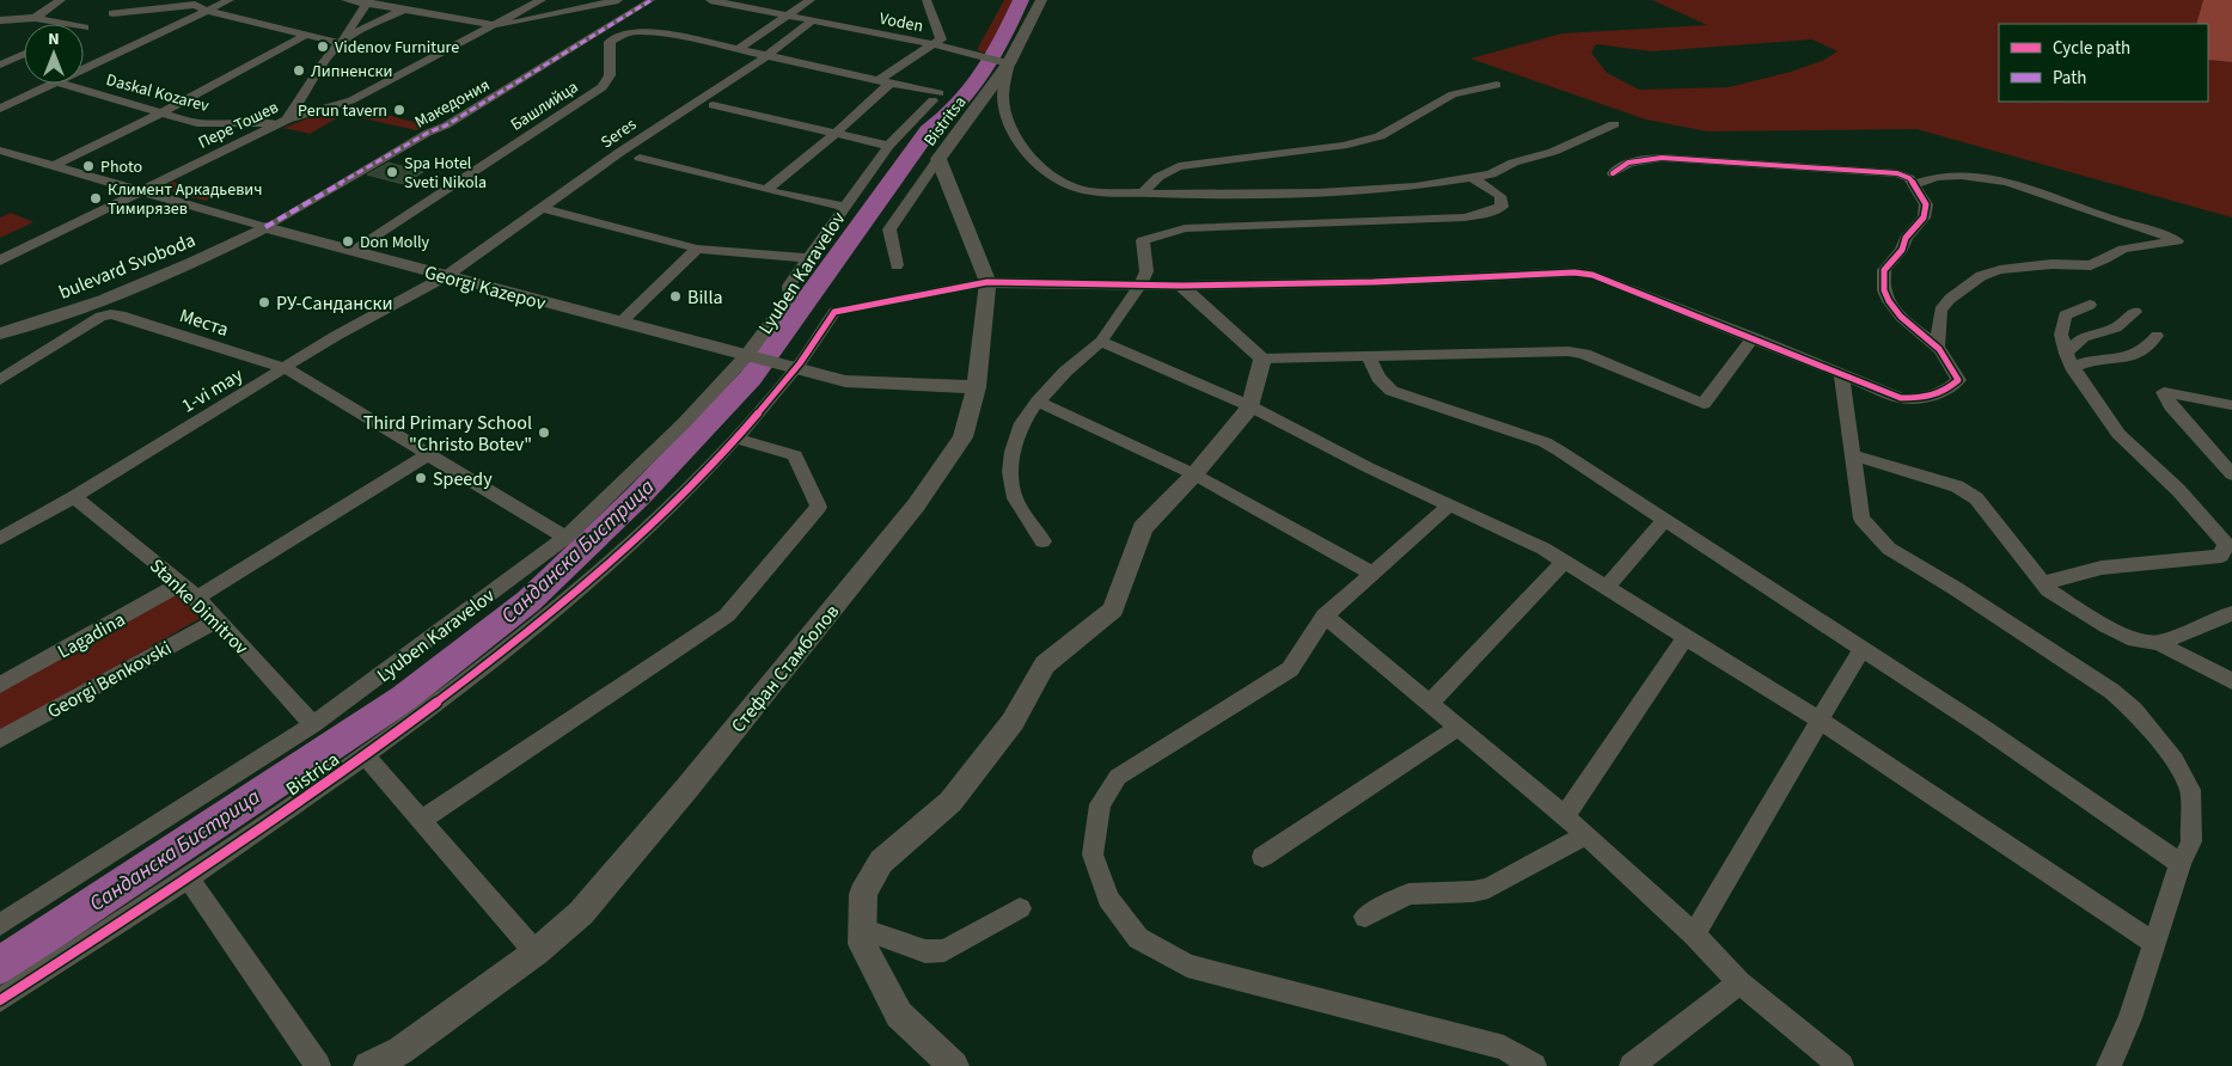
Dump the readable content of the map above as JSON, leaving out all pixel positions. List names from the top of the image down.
{
  "streets": {
    "street": [
      "Voden",
      "Daskal Kozarev",
      "Македония",
      "Башлийца",
      "Bistritsa",
      "Пере Тошев",
      "Seres",
      "bulevard Svoboda",
      "Lyuben Karavelov",
      "Georgi Kazepov",
      "Места",
      "1-vi may",
      "Stanke Dimitrov",
      "Lagadina",
      "Стефан Стамболов",
      "Georgi Benkovski",
      "Bistrica"
    ]
  },
  "crossings": [
    ["Voden", "Bistritsa"],
    ["Voden", "Seres"],
    ["Daskal Kozarev", "Пере Тошев"],
    ["Македония", "bulevard Svoboda"],
    ["Македония", "Georgi Kazepov"],
    ["Башлийца", "Georgi Kazepov"],
    ["Bistritsa", "Стефан Стамболов"],
    ["Пере Тошев", "Georgi Kazepov"],
    ["Seres", "Georgi Kazepov"],
    ["Seres", "1-vi may"],
    ["bulevard Svoboda", "Georgi Kazepov"],
    ["Lyuben Karavelov", "Georgi Kazepov"],
    ["Lyuben Karavelov", "Места"],
    ["Lyuben Karavelov", "Stanke Dimitrov"],
    ["Georgi Kazepov", "1-vi may"],
    ["Georgi Kazepov", "Стефан Стамболов"],
    ["Georgi Kazepov", "Bistrica"],
    ["Места", "1-vi may"],
    ["1-vi may", "Stanke Dimitrov"],
    ["Stanke Dimitrov", "Lagadina"],
    ["Stanke Dimitrov", "Georgi Benkovski"],
    ["Стефан Стамболов", "Bistrica"]
  ],
  "water": ["Санданска Бистрица"],
  "places": [
    "Videnov Furniture",
    "Липненски",
    "Perun tavern",
    "Photo",
    "Spa Hotel Sveti Nikola",
    "Климент Аркадьевич Тимирязев",
    "Don Molly",
    "Billa",
    "РУ-Сандански",
    "Third Primary School \"Christo Botev\"",
    "Speedy"
  ],
  "legend": ["Cycle path", "Path"],
  "north": "top"
}
